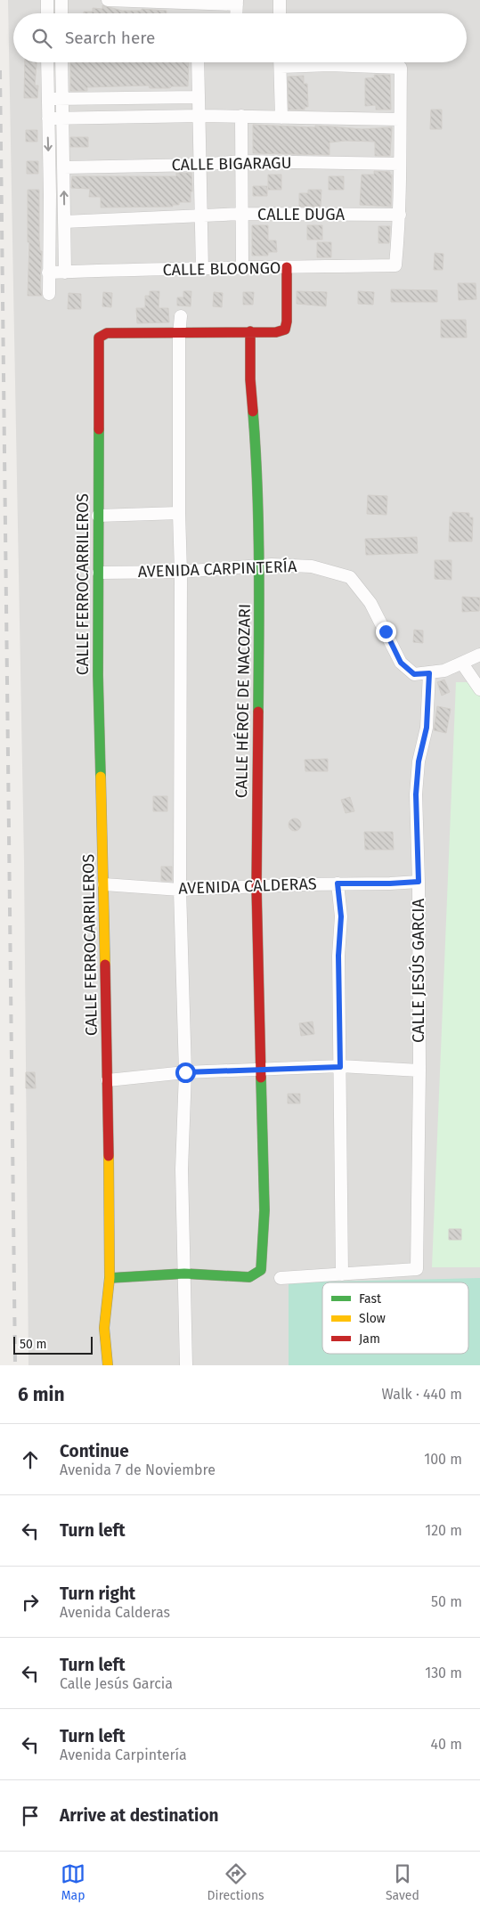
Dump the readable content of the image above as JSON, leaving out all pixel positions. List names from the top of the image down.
{
  "streets": {
    "street": [
      "CALLE BIGARAGU",
      "CALLE DUGA",
      "CALLE BLOONGO",
      "AVENIDA CARPINTERÍA",
      "CALLE FERROCARRILEROS",
      "CALLE HÉROE DE NACOZARI",
      "AVENIDA CALDERAS",
      "CALLE JESÚS GARCIA"
    ]
  },
  "crossings": [
    ["CALLE DUGA", "CALLE BLOONGO"],
    ["CALLE BLOONGO", "CALLE FERROCARRILEROS"],
    ["AVENIDA CARPINTERÍA", "CALLE FERROCARRILEROS"],
    ["AVENIDA CARPINTERÍA", "CALLE HÉROE DE NACOZARI"],
    ["AVENIDA CARPINTERÍA", "CALLE JESÚS GARCIA"],
    ["CALLE FERROCARRILEROS", "CALLE HÉROE DE NACOZARI"],
    ["CALLE FERROCARRILEROS", "AVENIDA CALDERAS"],
    ["CALLE HÉROE DE NACOZARI", "AVENIDA CALDERAS"],
    ["AVENIDA CALDERAS", "CALLE JESÚS GARCIA"]
  ],
  "legend": ["Fast", "Slow", "Jam"],
  "scale_bar": "50 m",
  "page": {
    "search": "Search here",
    "scale": "50 m",
    "heading": ["6 min", "Walk · 440 m"],
    "list": [
      ["Continue", "Avenida 7 de Noviembre", "100 m"],
      ["Turn left", "120 m"],
      ["Turn right", "Avenida Calderas", "50 m"],
      ["Turn left", "Calle Jesús Garcia", "130 m"],
      ["Turn left", "Avenida Carpintería", "40 m"],
      "Arrive at destination"
    ],
    "nav": ["Map", "Directions", "Saved"]
  }
}
